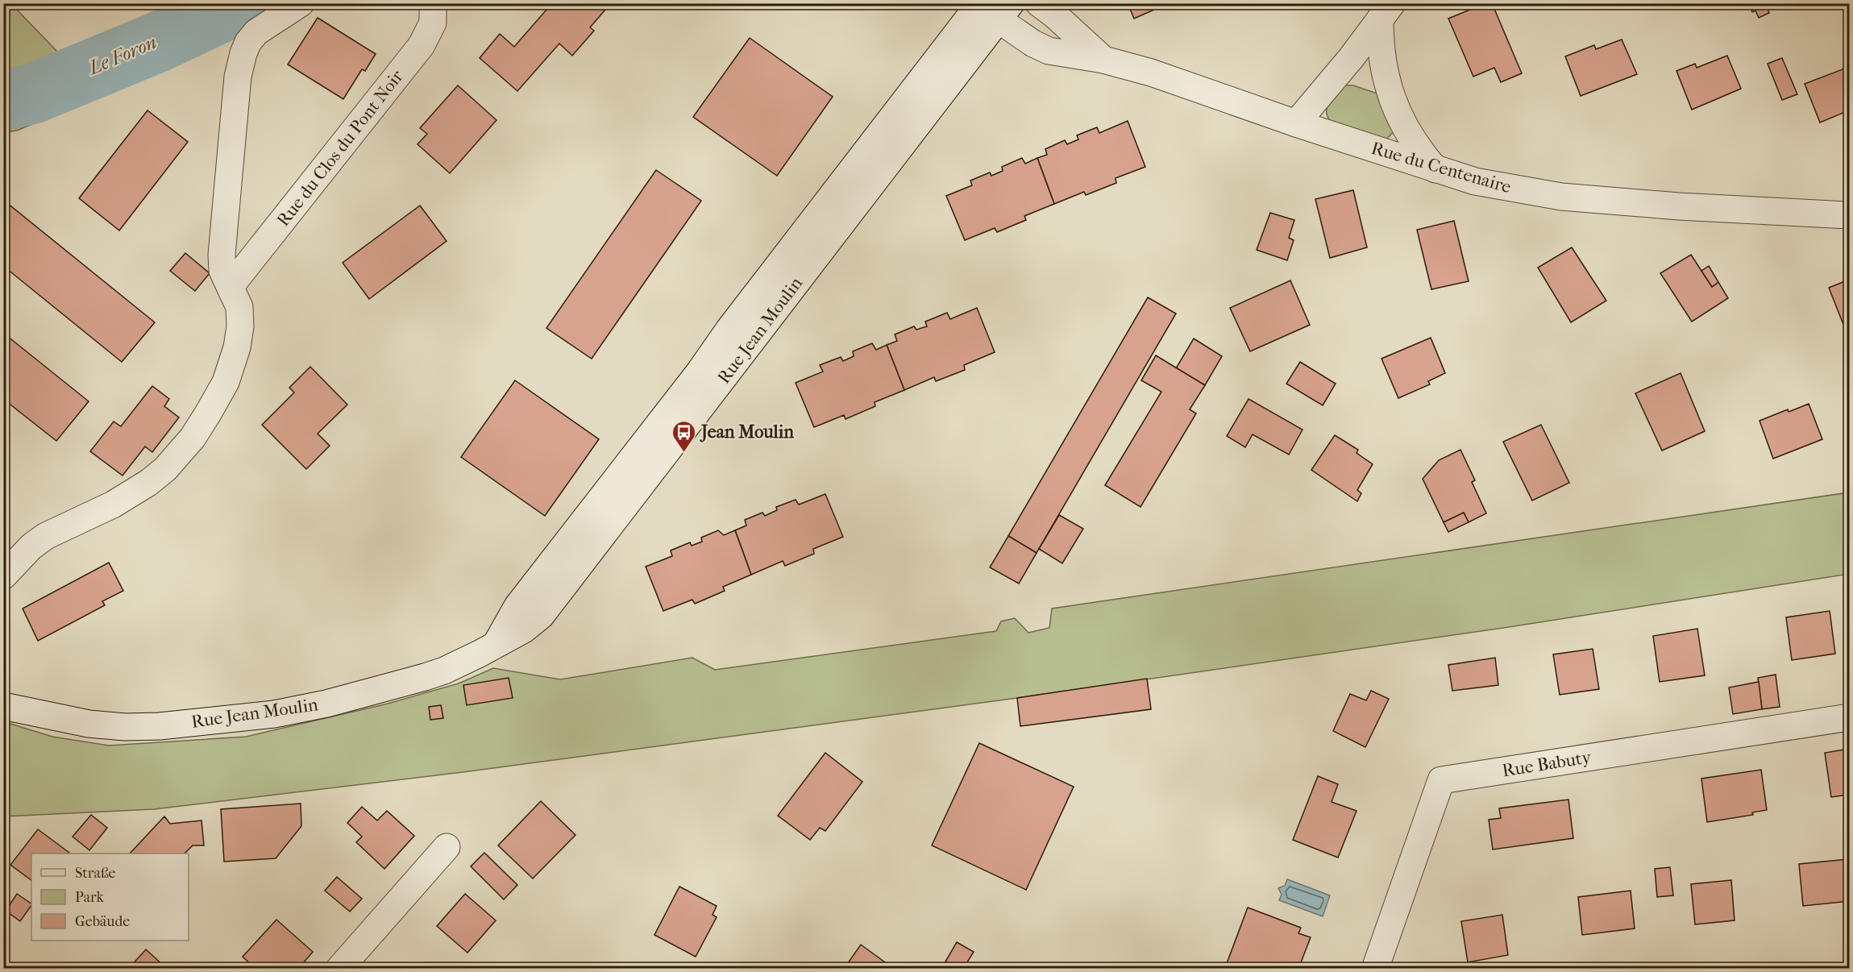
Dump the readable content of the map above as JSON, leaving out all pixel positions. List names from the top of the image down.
{
  "streets": {
    "street": [
      "Rue du Clos du Pont Noir",
      "Rue du Centenaire",
      "Rue Jean Moulin",
      "Rue Babuty"
    ]
  },
  "crossings": [
    ["Rue du Centenaire", "Rue Jean Moulin"]
  ],
  "water": ["Le Foron"],
  "places": {
    "bus stop": ["Jean Moulin"]
  },
  "legend": ["Straße", "Park", "Gebäude"]
}
